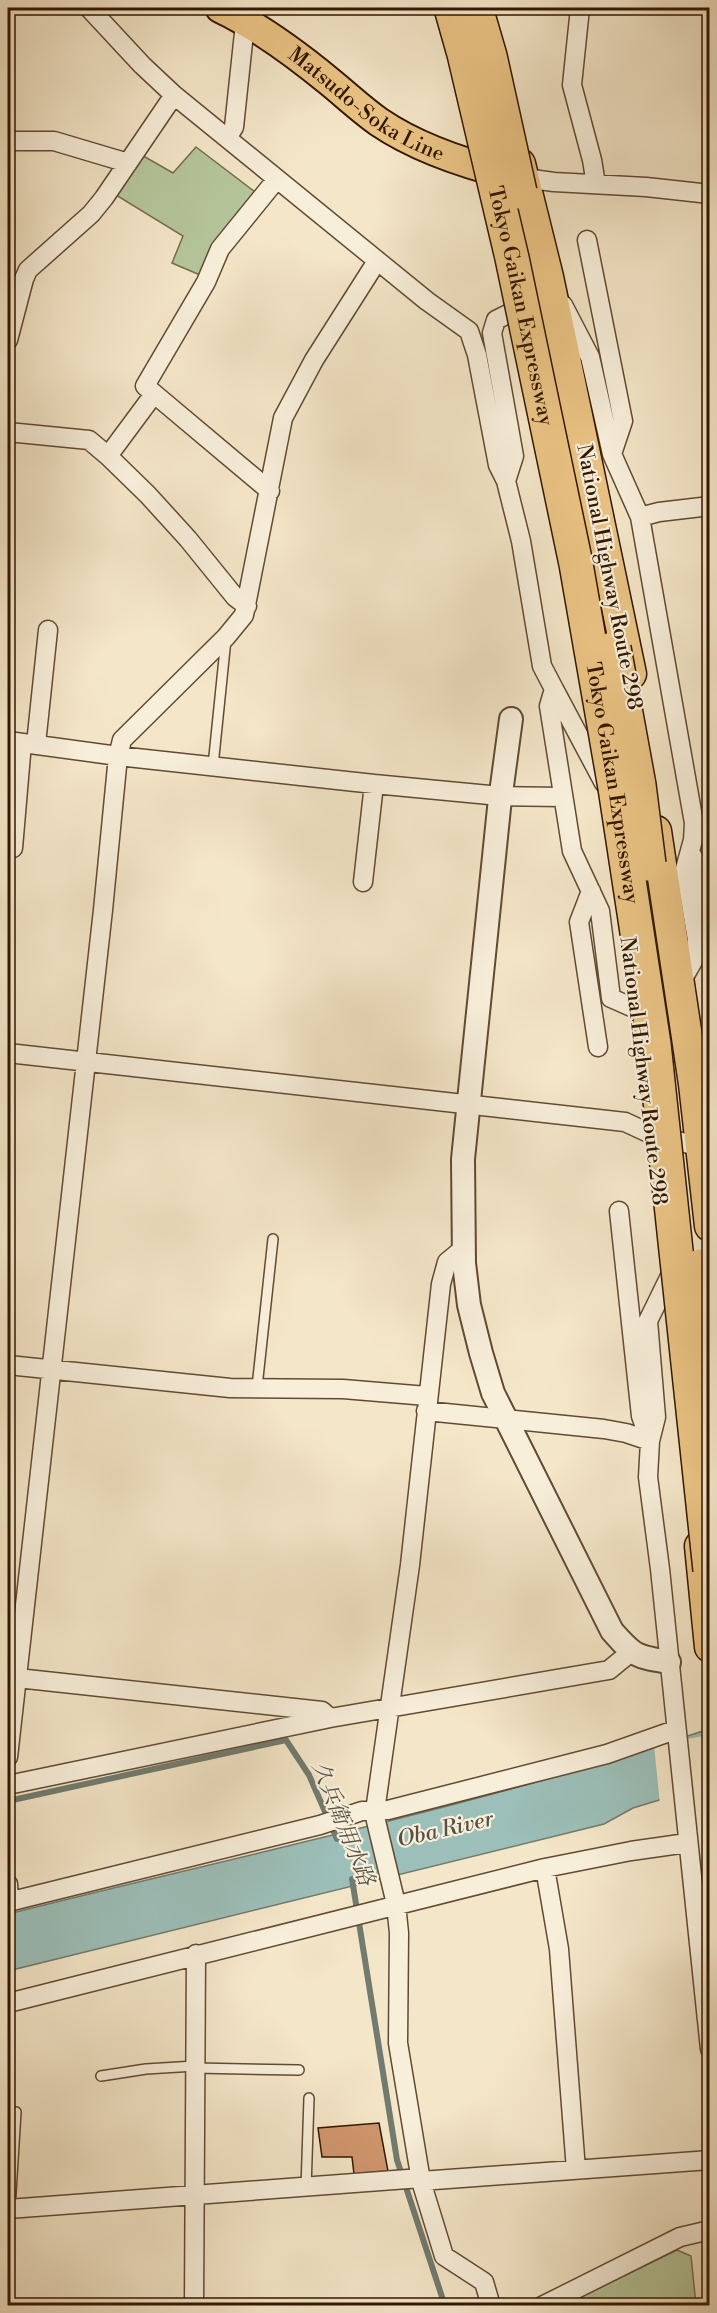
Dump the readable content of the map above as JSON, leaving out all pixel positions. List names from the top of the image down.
{
  "streets": {
    "highway": ["Tokyo Gaikan Expressway", "National Highway Route 298"],
    "main road": ["Matsudo-Soka Line"]
  },
  "crossings": [
    ["Matsudo-Soka Line", "National Highway Route 298"],
    ["Tokyo Gaikan Expressway", "National Highway Route 298"]
  ],
  "water": ["久兵衛用水路", "Oba River"]
}
